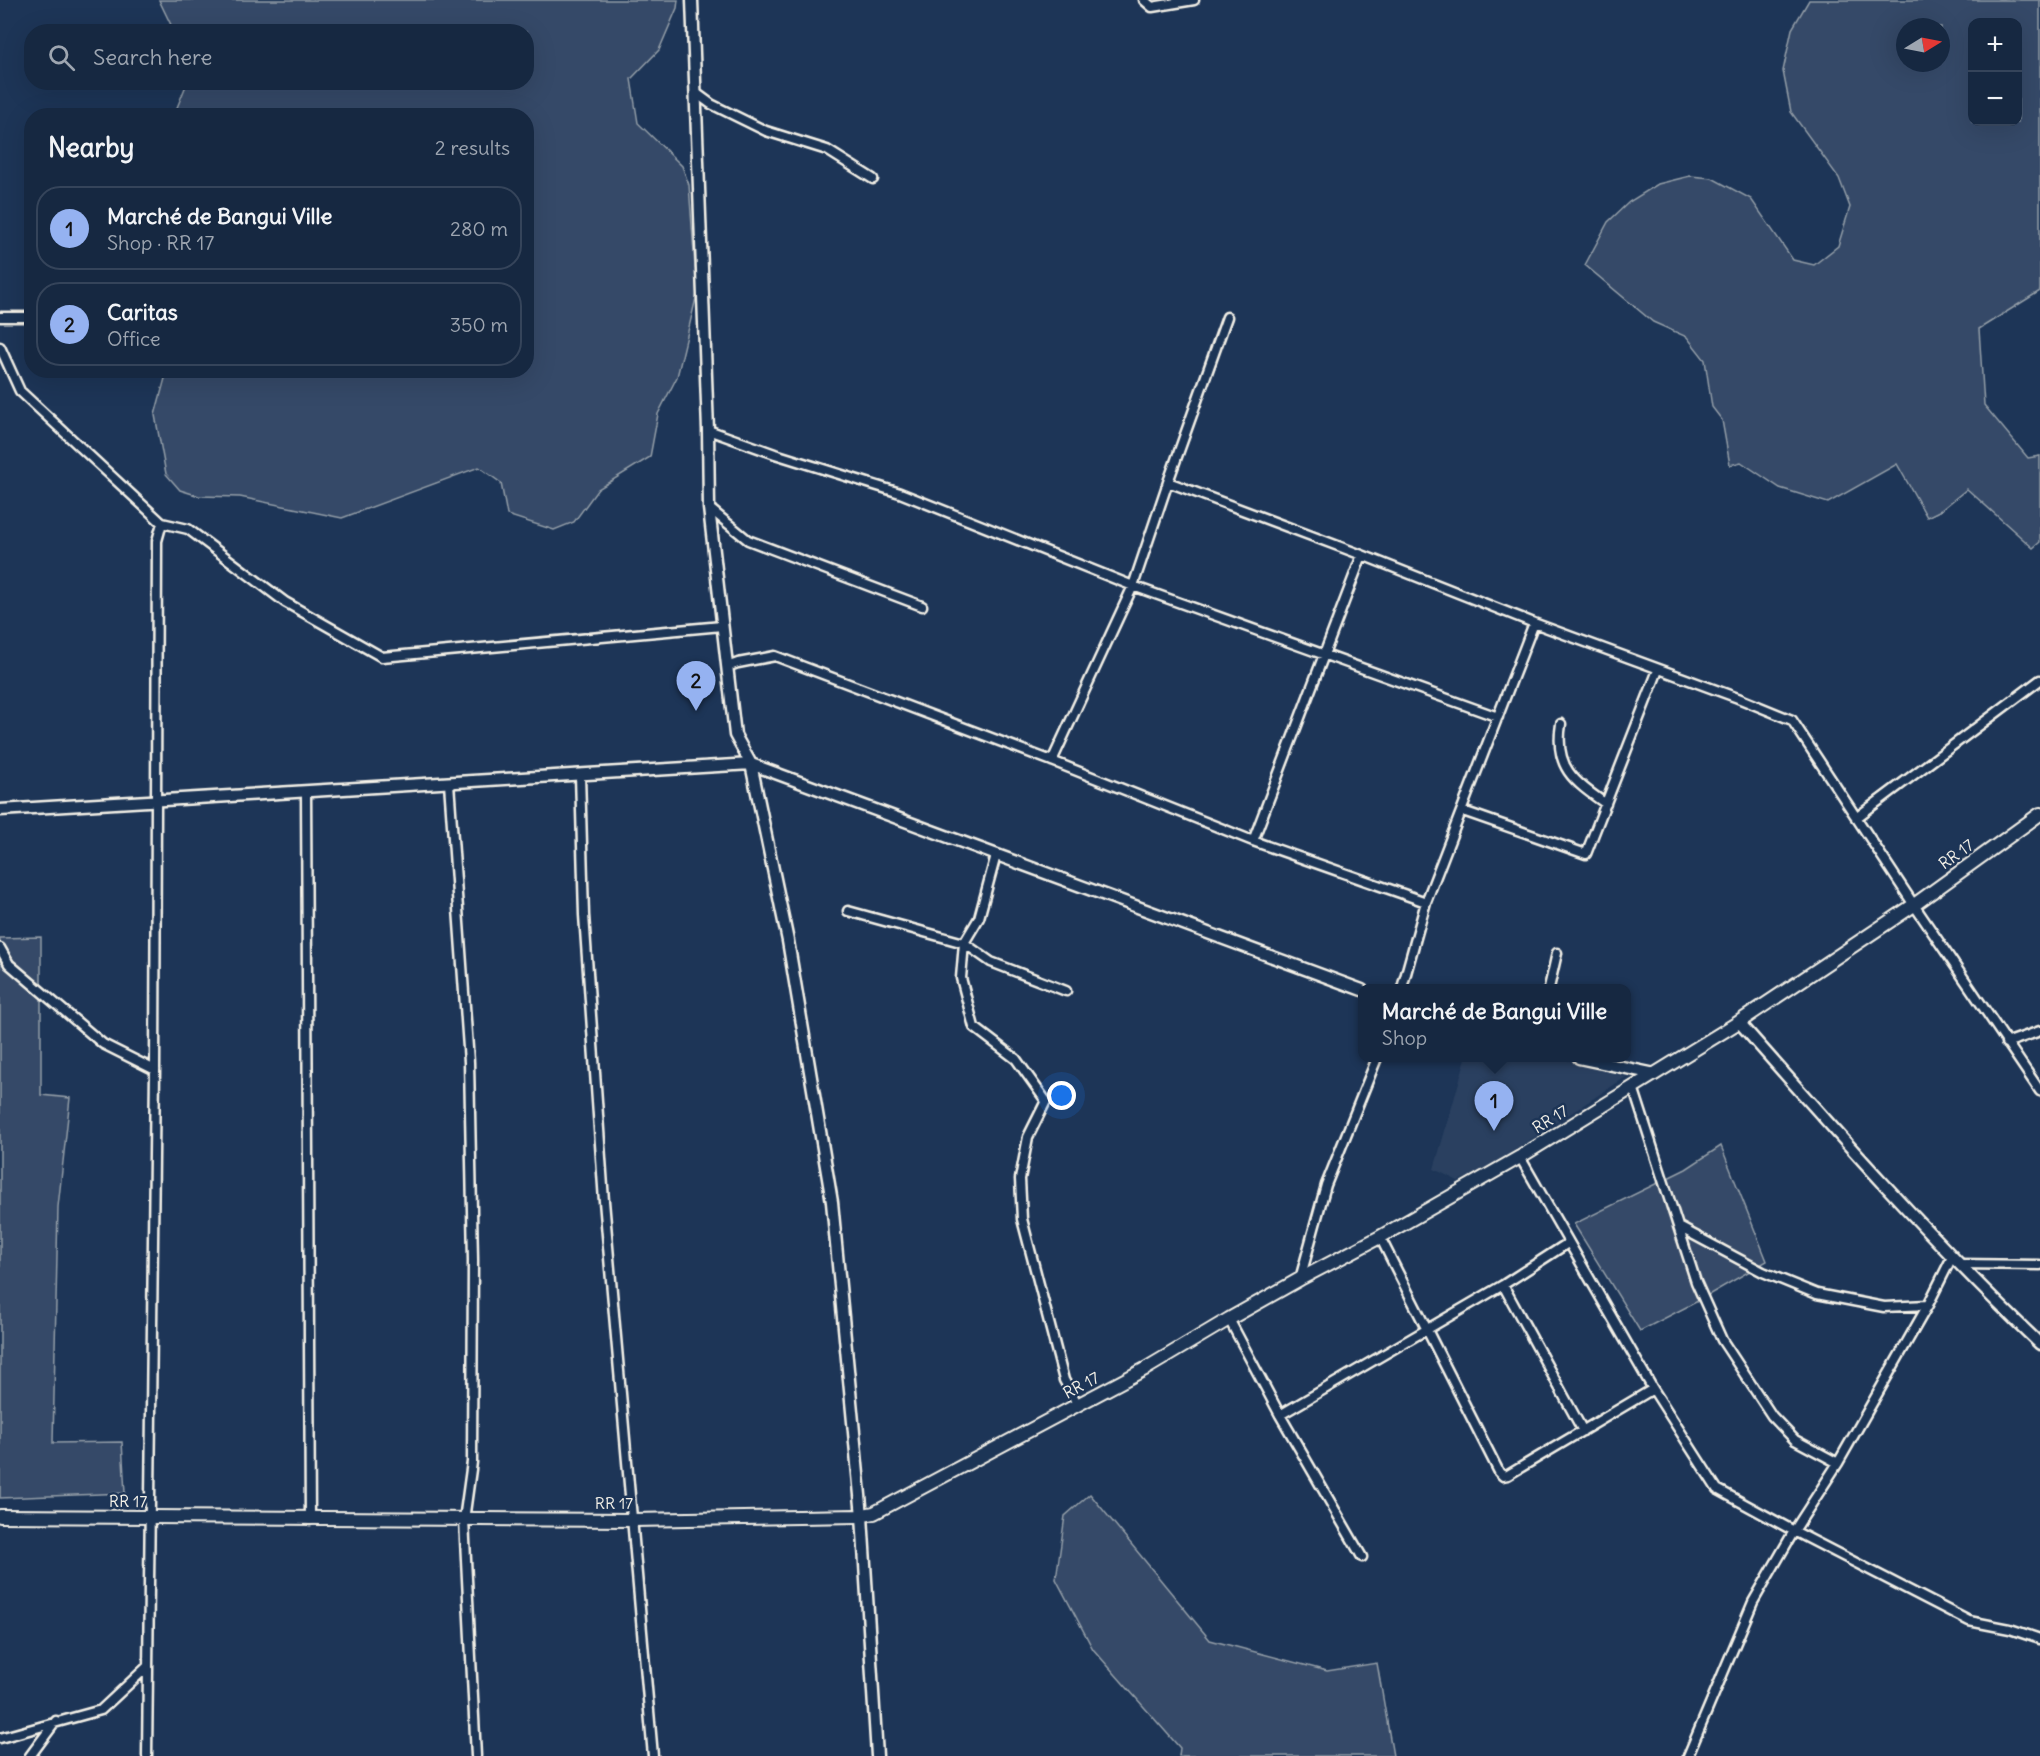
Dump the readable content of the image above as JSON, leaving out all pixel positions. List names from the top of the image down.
{
  "streets": {
    "main road": ["RR 17"]
  },
  "north": "right",
  "page": {
    "map_buttons": ["+", "−"],
    "search": "Search here",
    "heading": ["Nearby", "2 results"],
    "list": [
      {
        "mark": "1",
        "name": "Marché de Bangui Ville",
        "note": "Shop · RR 17",
        "value": "280 m"
      },
      {
        "mark": "2",
        "name": "Caritas",
        "note": "Office",
        "value": "350 m"
      }
    ],
    "pins": ["2", "1"],
    "popup": ["Marché de Bangui Ville", "Shop"]
  }
}
